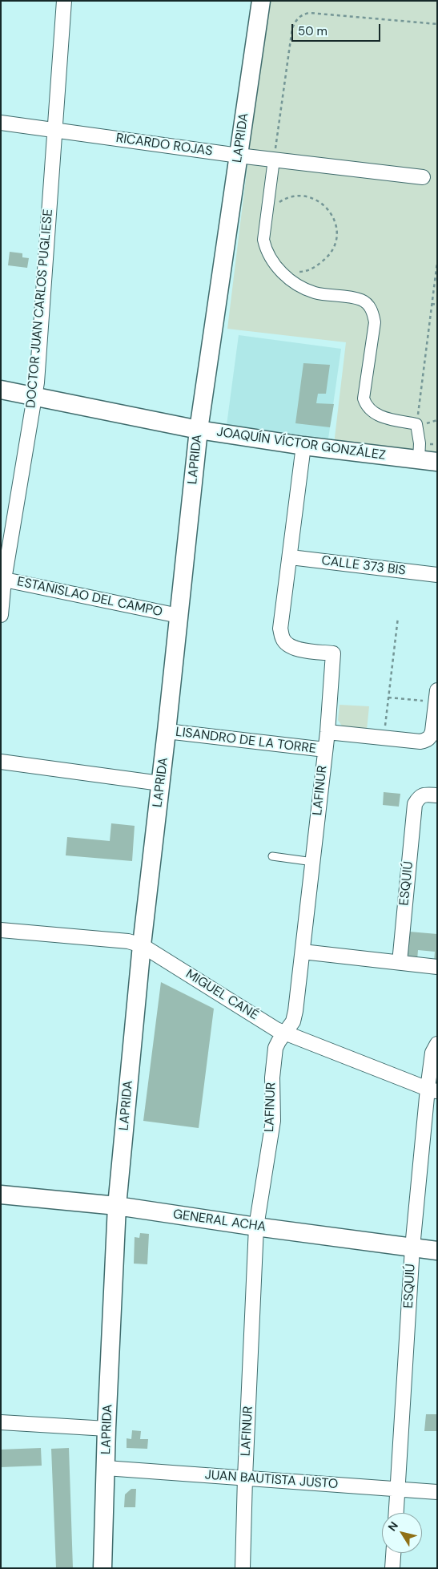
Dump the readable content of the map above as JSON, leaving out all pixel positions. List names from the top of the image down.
{
  "streets": {
    "street": [
      "LAPRIDA",
      "RICARDO ROJAS",
      "DOCTOR JUAN CARLOS PUGLIESE",
      "JOAQUÍN VÍCTOR GONZÁLEZ",
      "CALLE 373 BIS",
      "ESTANISLAO DEL CAMPO",
      "LISANDRO DE LA TORRE",
      "LAFINUR",
      "ESQUIÚ",
      "MIGUEL CANÉ",
      "GENERAL ACHA",
      "JUAN BAUTISTA JUSTO"
    ]
  },
  "crossings": [
    ["LAPRIDA", "RICARDO ROJAS"],
    ["LAPRIDA", "JOAQUÍN VÍCTOR GONZÁLEZ"],
    ["LAPRIDA", "ESTANISLAO DEL CAMPO"],
    ["LAPRIDA", "LISANDRO DE LA TORRE"],
    ["LAPRIDA", "MIGUEL CANÉ"],
    ["LAPRIDA", "GENERAL ACHA"],
    ["LAPRIDA", "JUAN BAUTISTA JUSTO"],
    ["RICARDO ROJAS", "DOCTOR JUAN CARLOS PUGLIESE"],
    ["DOCTOR JUAN CARLOS PUGLIESE", "JOAQUÍN VÍCTOR GONZÁLEZ"],
    ["DOCTOR JUAN CARLOS PUGLIESE", "ESTANISLAO DEL CAMPO"],
    ["CALLE 373 BIS", "LAFINUR"],
    ["LISANDRO DE LA TORRE", "LAFINUR"],
    ["LAFINUR", "MIGUEL CANÉ"],
    ["LAFINUR", "GENERAL ACHA"],
    ["LAFINUR", "JUAN BAUTISTA JUSTO"],
    ["ESQUIÚ", "MIGUEL CANÉ"],
    ["ESQUIÚ", "GENERAL ACHA"],
    ["ESQUIÚ", "JUAN BAUTISTA JUSTO"]
  ],
  "scale_bar": "50 m",
  "north": "top left"
}
